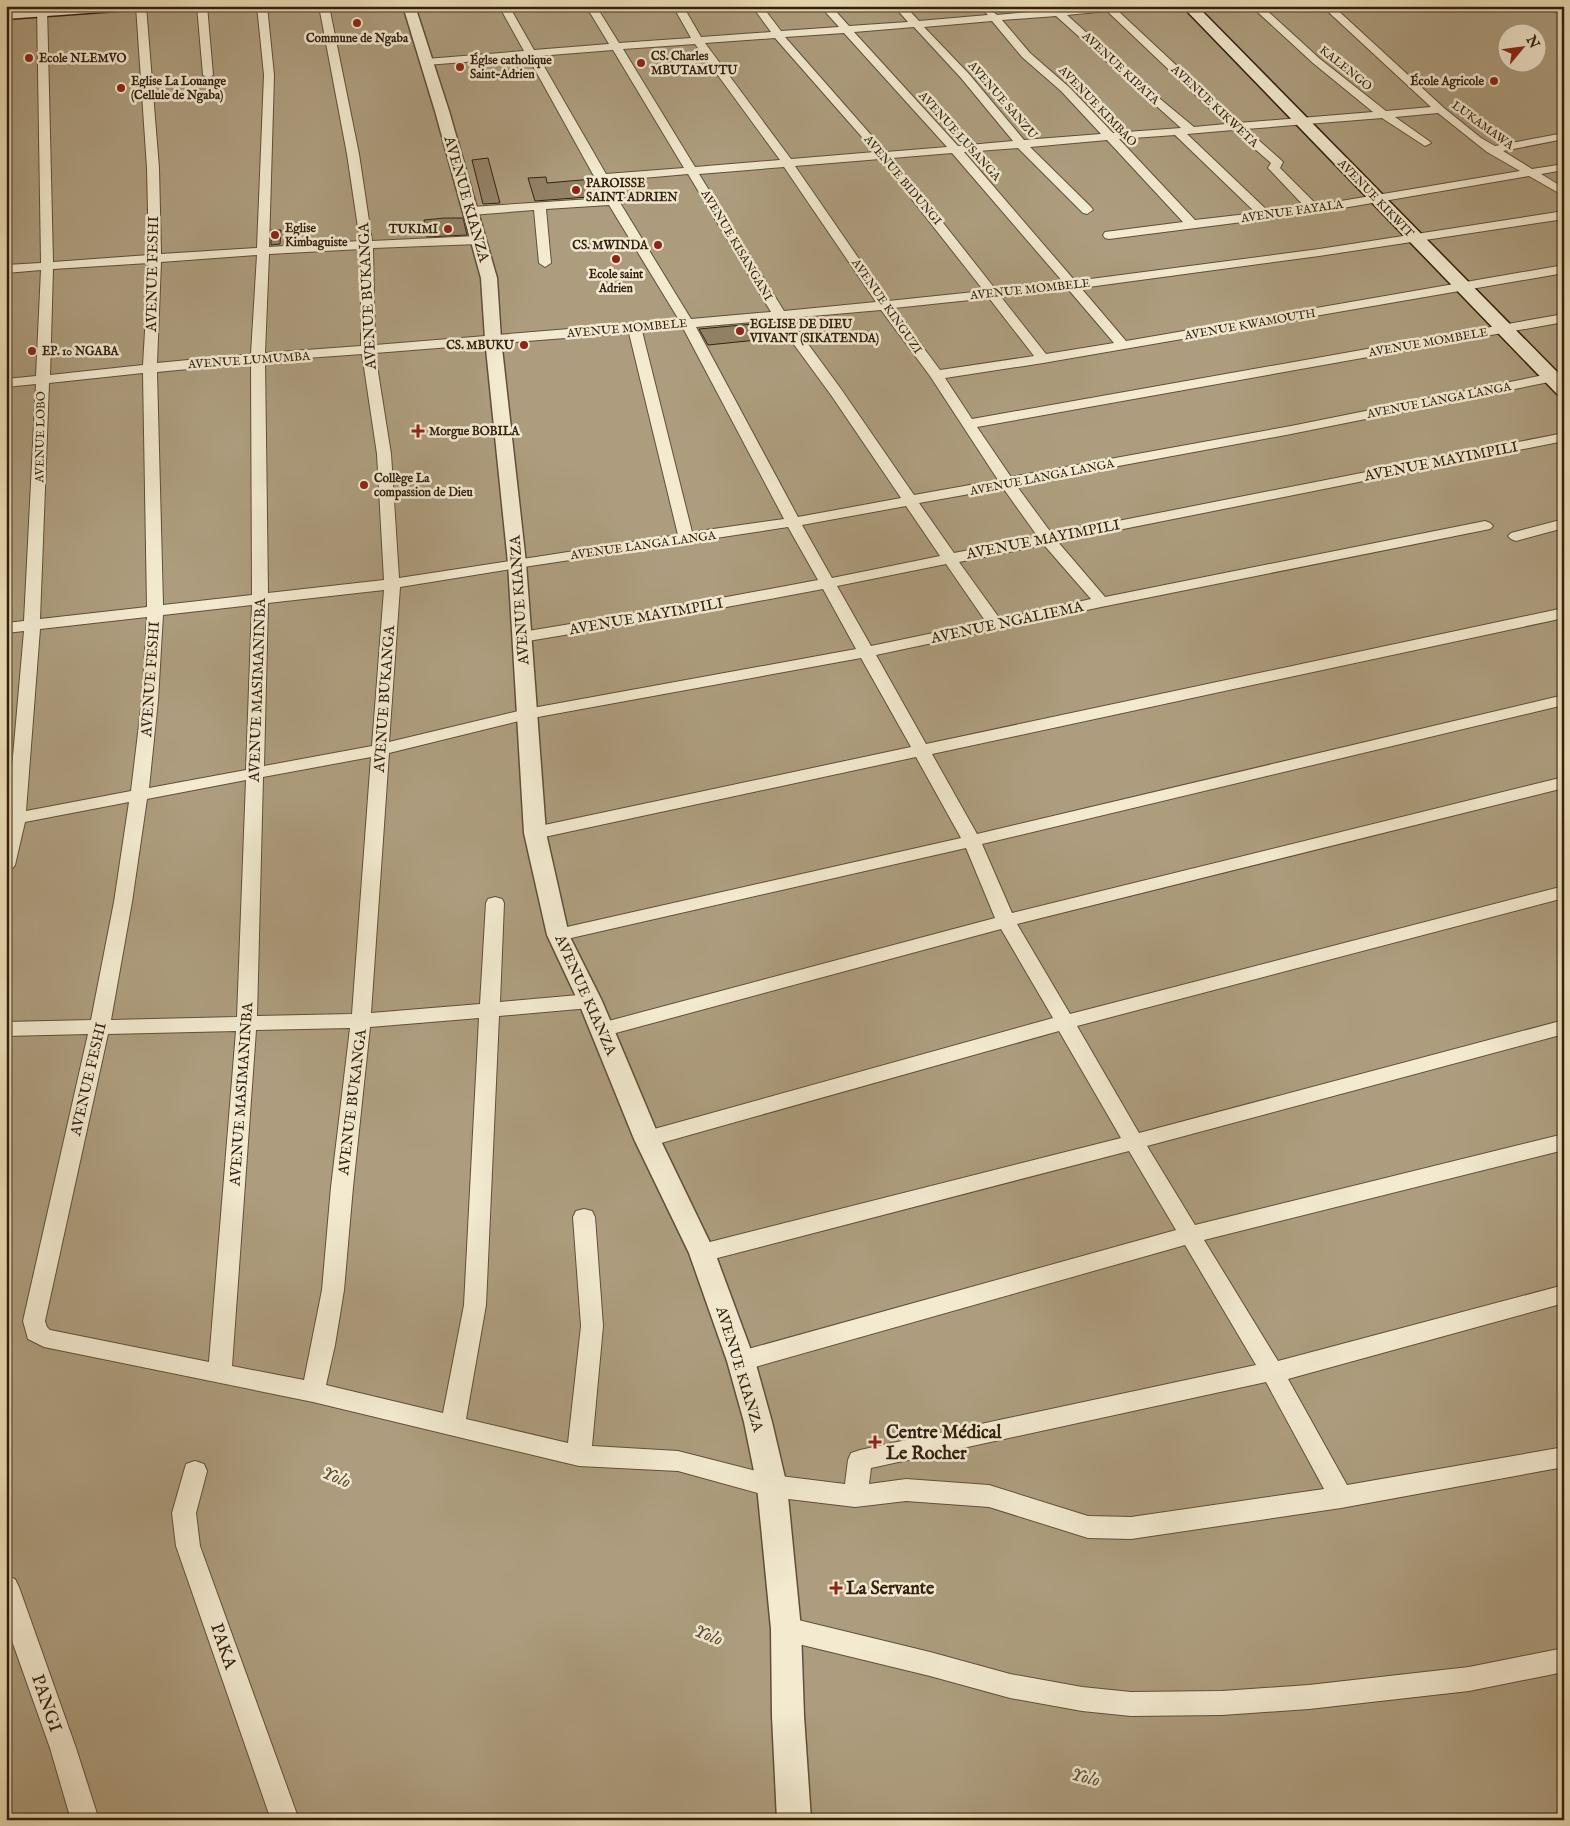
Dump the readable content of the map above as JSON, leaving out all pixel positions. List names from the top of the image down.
{
  "streets": {
    "main road": ["AVENUE KIKWIT"],
    "street": [
      "AVENUE KIPATA",
      "KALENGO",
      "AVENUE SANZU",
      "AVENUE KIMBAO",
      "AVENUE KIKWETA",
      "LUKAMAWA",
      "AVENUE LUSANGA",
      "AVENUE BIDUNGI",
      "AVENUE KIANZA",
      "AVENUE FAYALA",
      "AVENUE KISANGANI",
      "AVENUE FESHI",
      "AVENUE MOMBELE",
      "AVENUE BUKANGA",
      "AVENUE KINGUZI",
      "AVENUE KWAMOUTH",
      "AVENUE LUMUMBA",
      "AVENUE LANGA LANGA",
      "AVENUE LOBO",
      "AVENUE MAYIMPILI",
      "AVENUE NGALIEMA",
      "AVENUE MASIMANINBA",
      "PAKA",
      "PANGI"
    ]
  },
  "crossings": [
    ["AVENUE KIMBAO", "AVENUE FAYALA"],
    ["AVENUE KIKWETA", "AVENUE FAYALA"],
    ["LUKAMAWA", "AVENUE FAYALA"],
    ["AVENUE LUSANGA", "AVENUE MOMBELE"],
    ["AVENUE BIDUNGI", "AVENUE MOMBELE"],
    ["AVENUE BIDUNGI", "AVENUE KWAMOUTH"],
    ["AVENUE KIKWIT", "AVENUE FAYALA"],
    ["AVENUE KIKWIT", "AVENUE MOMBELE"],
    ["AVENUE KIKWIT", "AVENUE KWAMOUTH"],
    ["AVENUE KIKWIT", "AVENUE LANGA LANGA"],
    ["AVENUE KIANZA", "AVENUE MOMBELE"],
    ["AVENUE KIANZA", "AVENUE LUMUMBA"],
    ["AVENUE KIANZA", "AVENUE LANGA LANGA"],
    ["AVENUE KIANZA", "AVENUE MAYIMPILI"],
    ["AVENUE KIANZA", "AVENUE NGALIEMA"],
    ["AVENUE KISANGANI", "AVENUE MOMBELE"],
    ["AVENUE KISANGANI", "AVENUE LANGA LANGA"],
    ["AVENUE KISANGANI", "AVENUE MAYIMPILI"],
    ["AVENUE KISANGANI", "AVENUE NGALIEMA"],
    ["AVENUE FESHI", "AVENUE LUMUMBA"],
    ["AVENUE FESHI", "AVENUE LANGA LANGA"],
    ["AVENUE FESHI", "AVENUE NGALIEMA"],
    ["AVENUE FESHI", "AVENUE MASIMANINBA"],
    ["AVENUE MOMBELE", "AVENUE KINGUZI"],
    ["AVENUE MOMBELE", "AVENUE LUMUMBA"],
    ["AVENUE BUKANGA", "AVENUE LUMUMBA"],
    ["AVENUE BUKANGA", "AVENUE LANGA LANGA"],
    ["AVENUE BUKANGA", "AVENUE NGALIEMA"],
    ["AVENUE KINGUZI", "AVENUE KWAMOUTH"],
    ["AVENUE KINGUZI", "AVENUE LANGA LANGA"],
    ["AVENUE KINGUZI", "AVENUE MAYIMPILI"],
    ["AVENUE KINGUZI", "AVENUE NGALIEMA"],
    ["AVENUE LUMUMBA", "AVENUE LOBO"],
    ["AVENUE LUMUMBA", "AVENUE MASIMANINBA"],
    ["AVENUE LANGA LANGA", "AVENUE LOBO"],
    ["AVENUE LANGA LANGA", "AVENUE MASIMANINBA"],
    ["AVENUE LOBO", "AVENUE NGALIEMA"],
    ["AVENUE NGALIEMA", "AVENUE MASIMANINBA"]
  ],
  "water": ["Yolo"],
  "places": {
    "other": [
      "Commune de Ngaba",
      "Ecole NLEMVO",
      "CS. Charles MBUTAMUTU",
      "Églse catholique Saint-Adrien",
      "École Agricole",
      "Eglise La Louange (Cellule de Ngaba)",
      "PAROISSE SAINT ADRIEN",
      "TUKIMI",
      "Eglise Kimbaguiste",
      "CS. MWINDA",
      "Ecole saint Adrien",
      "EGLISE DE DIEU VIVANT (SIKATENDA)",
      "CS. MBUKU",
      "EP. 10 NGABA",
      "Collège La compassion de Dieu"
    ],
    "health": ["Morgue BOBILA", "Centre Médical Le Rocher", "La Servante"]
  },
  "north": "top right"
}
